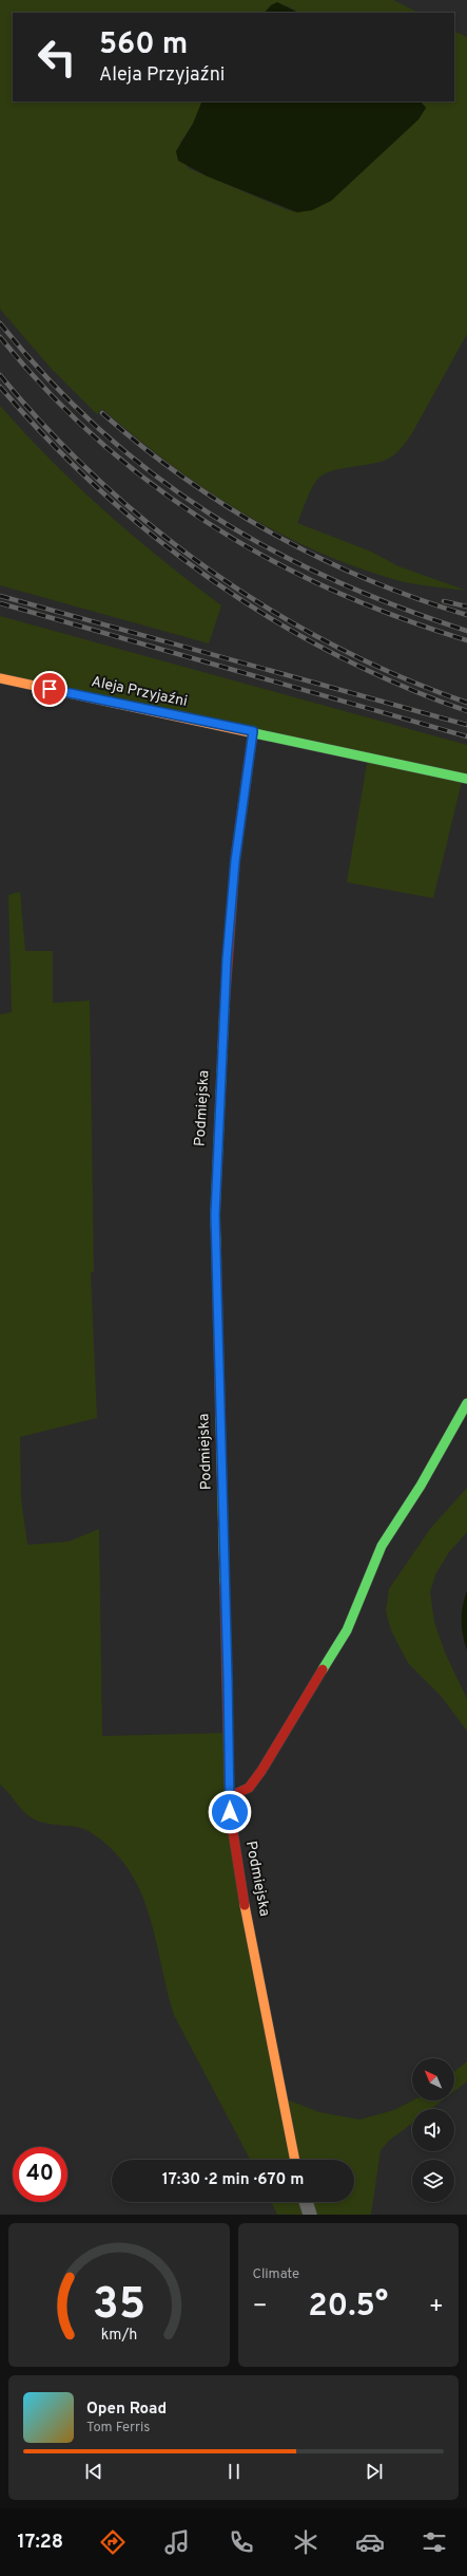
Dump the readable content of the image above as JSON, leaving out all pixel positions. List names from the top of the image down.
{
  "streets": {
    "street": ["Aleja Przyjaźni", "Podmiejska"]
  },
  "crossings": [
    ["Aleja Przyjaźni", "Podmiejska"]
  ],
  "north": "top left",
  "page": {
    "turn": ["560 m", "Aleja Przyjaźni"],
    "limit": "40",
    "trip": "17:30 · 2 min · 670 m",
    "tile": "Climate",
    "heat": ["−", "20.5°", "+"],
    "song": ["Open Road", "Tom Ferris"],
    "tabs": "17:28",
    "gauge": ["35", "km/h"]
  }
}
